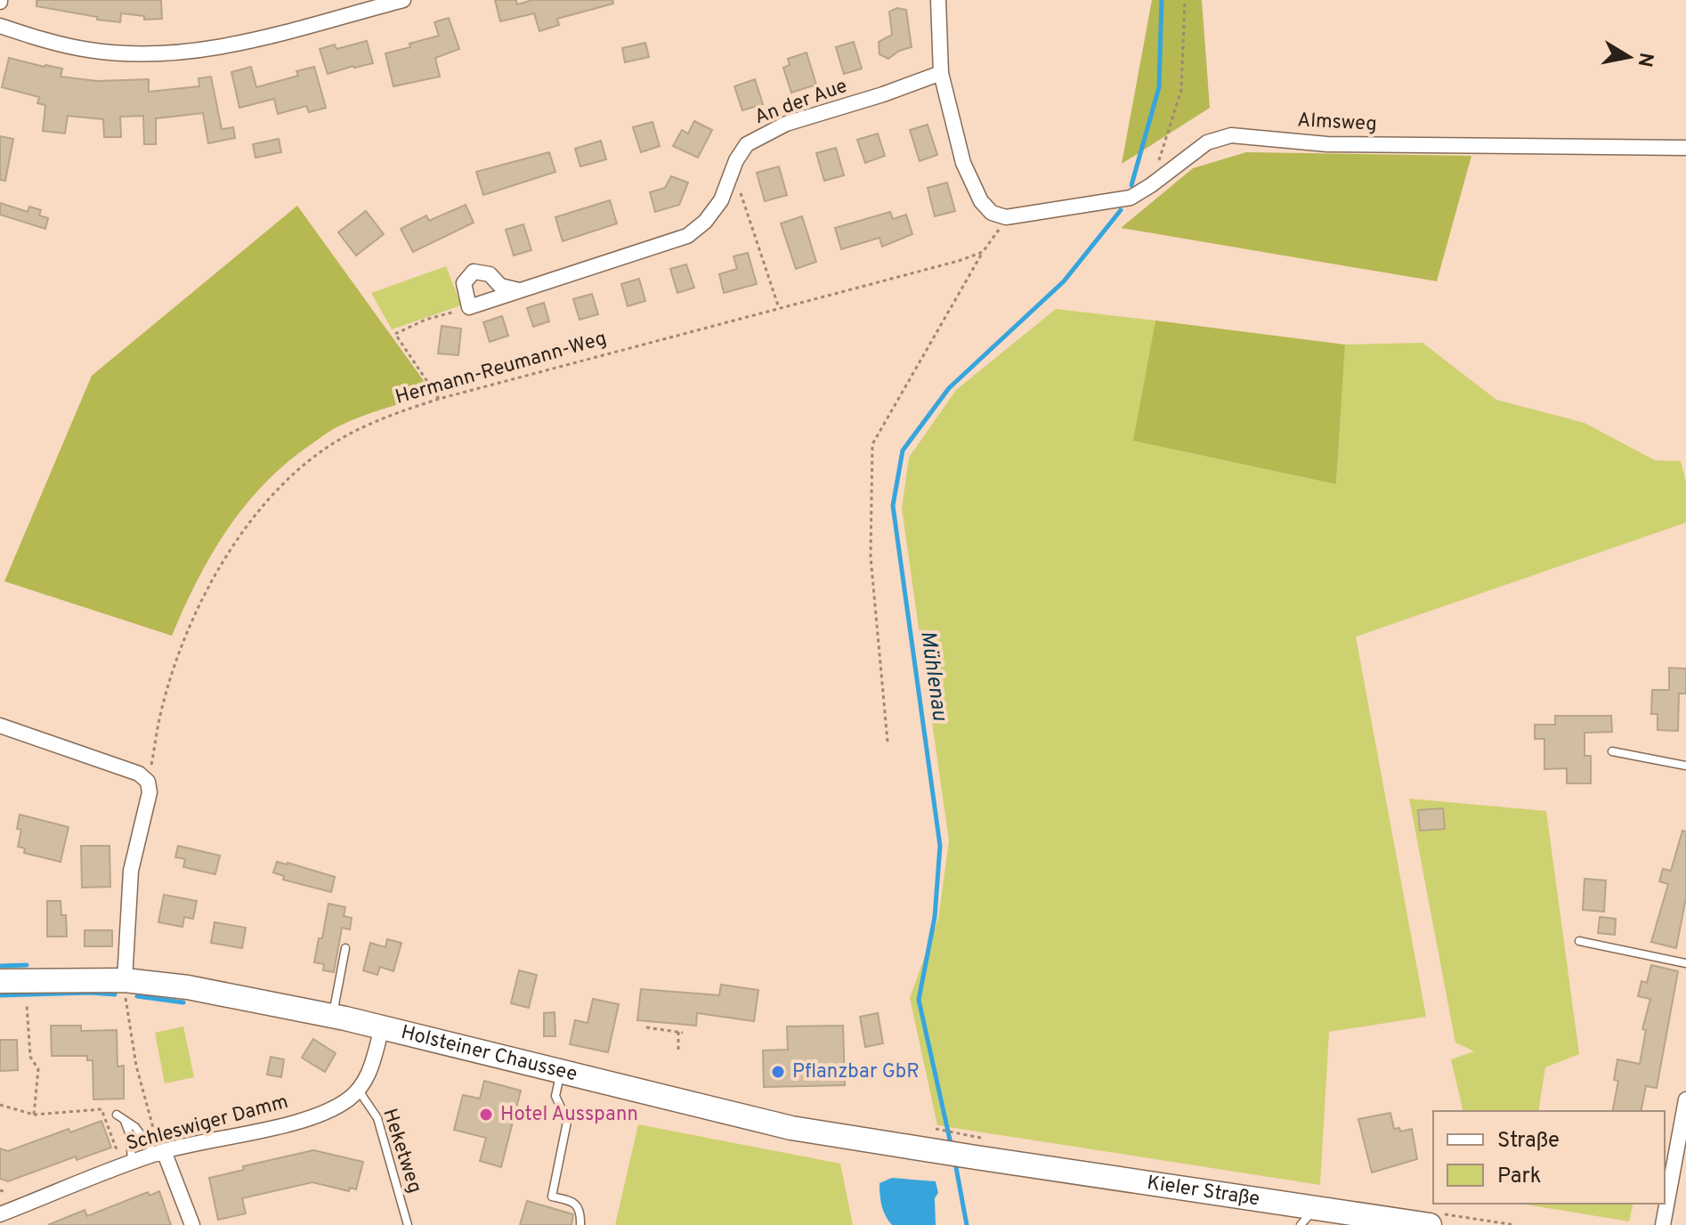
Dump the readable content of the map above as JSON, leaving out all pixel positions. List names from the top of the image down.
{
  "streets": {
    "main road": ["Holsteiner Chaussee", "Kieler Straße"],
    "street": ["An der Aue", "Almsweg", "Schleswiger Damm"],
    "lane": ["Heketweg"],
    "path": ["Hermann-Reumann-Weg"]
  },
  "crossings": [
    ["Holsteiner Chaussee", "Kieler Straße"],
    ["Schleswiger Damm", "Heketweg"]
  ],
  "water": ["Mühlenau"],
  "places": ["Pflanzbar GbR", "Hotel Ausspann"],
  "legend": ["Straße", "Park"],
  "north": "right"
}
